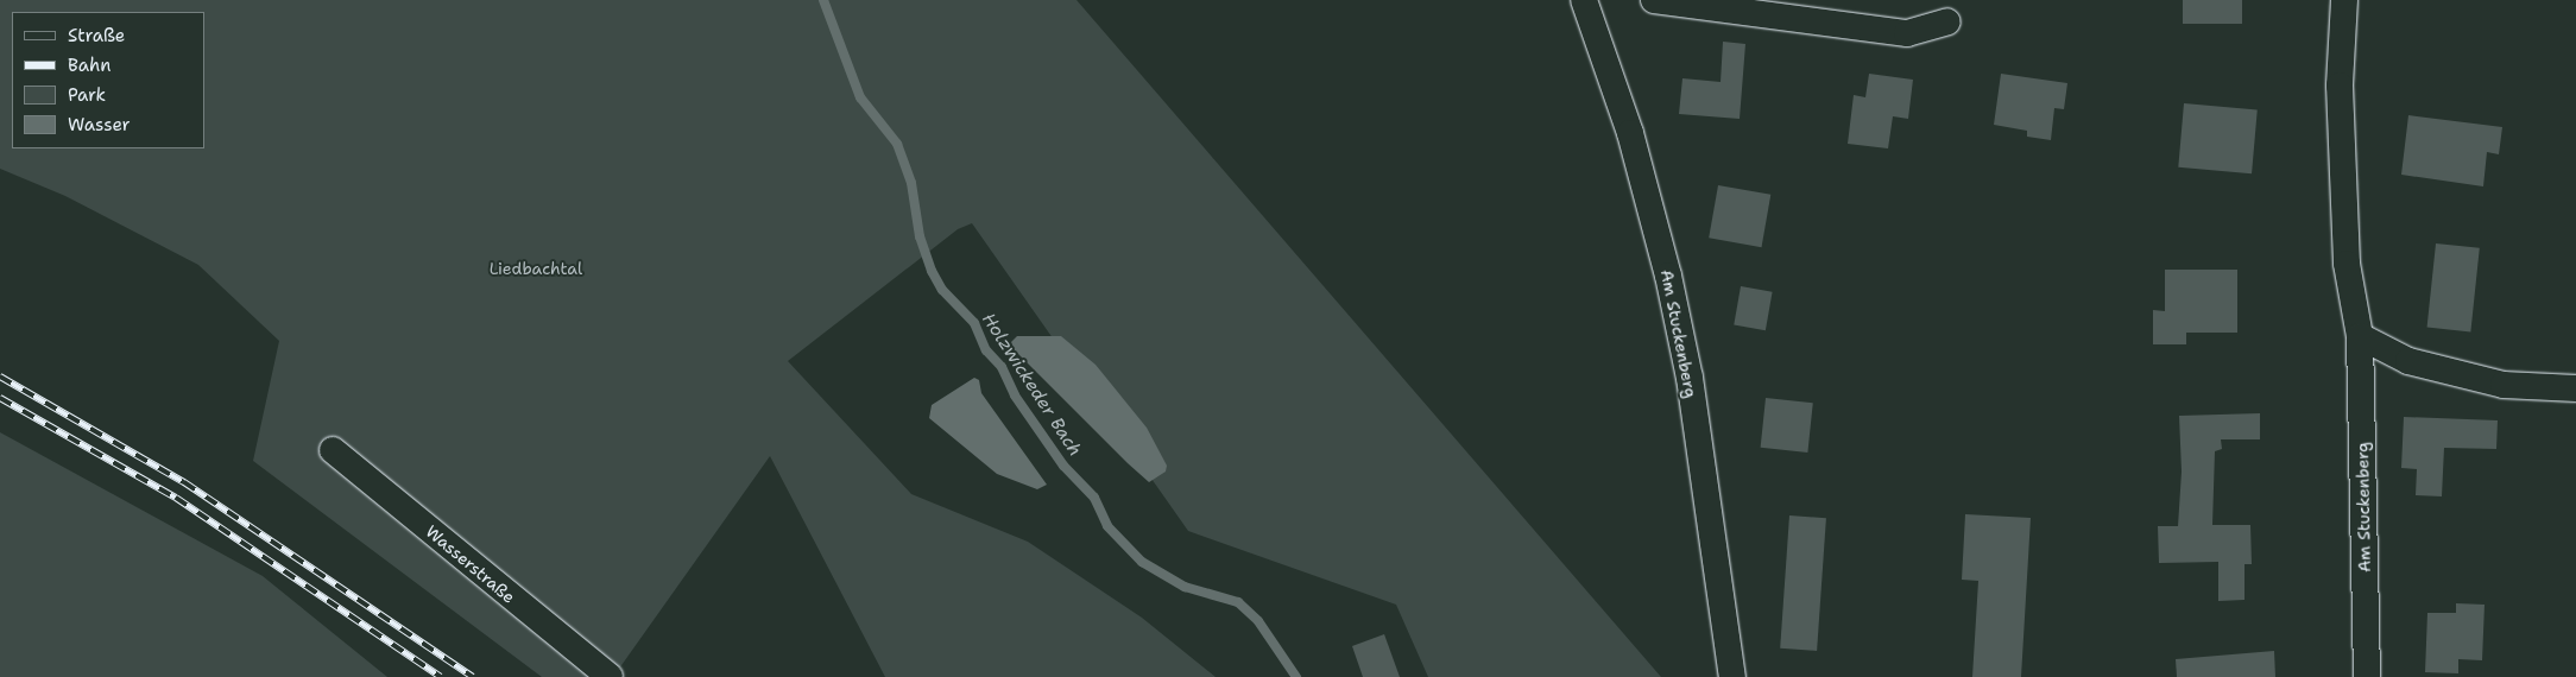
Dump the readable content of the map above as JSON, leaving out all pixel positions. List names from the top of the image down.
{
  "streets": {
    "street": ["Am Stuckenberg", "Wasserstraße"]
  },
  "water": ["Holzwickeder Bach"],
  "parks": ["Liedbachtal"],
  "legend": [
    "Straße",
    "Bahn",
    "Park",
    "Wasser"
  ]
}
